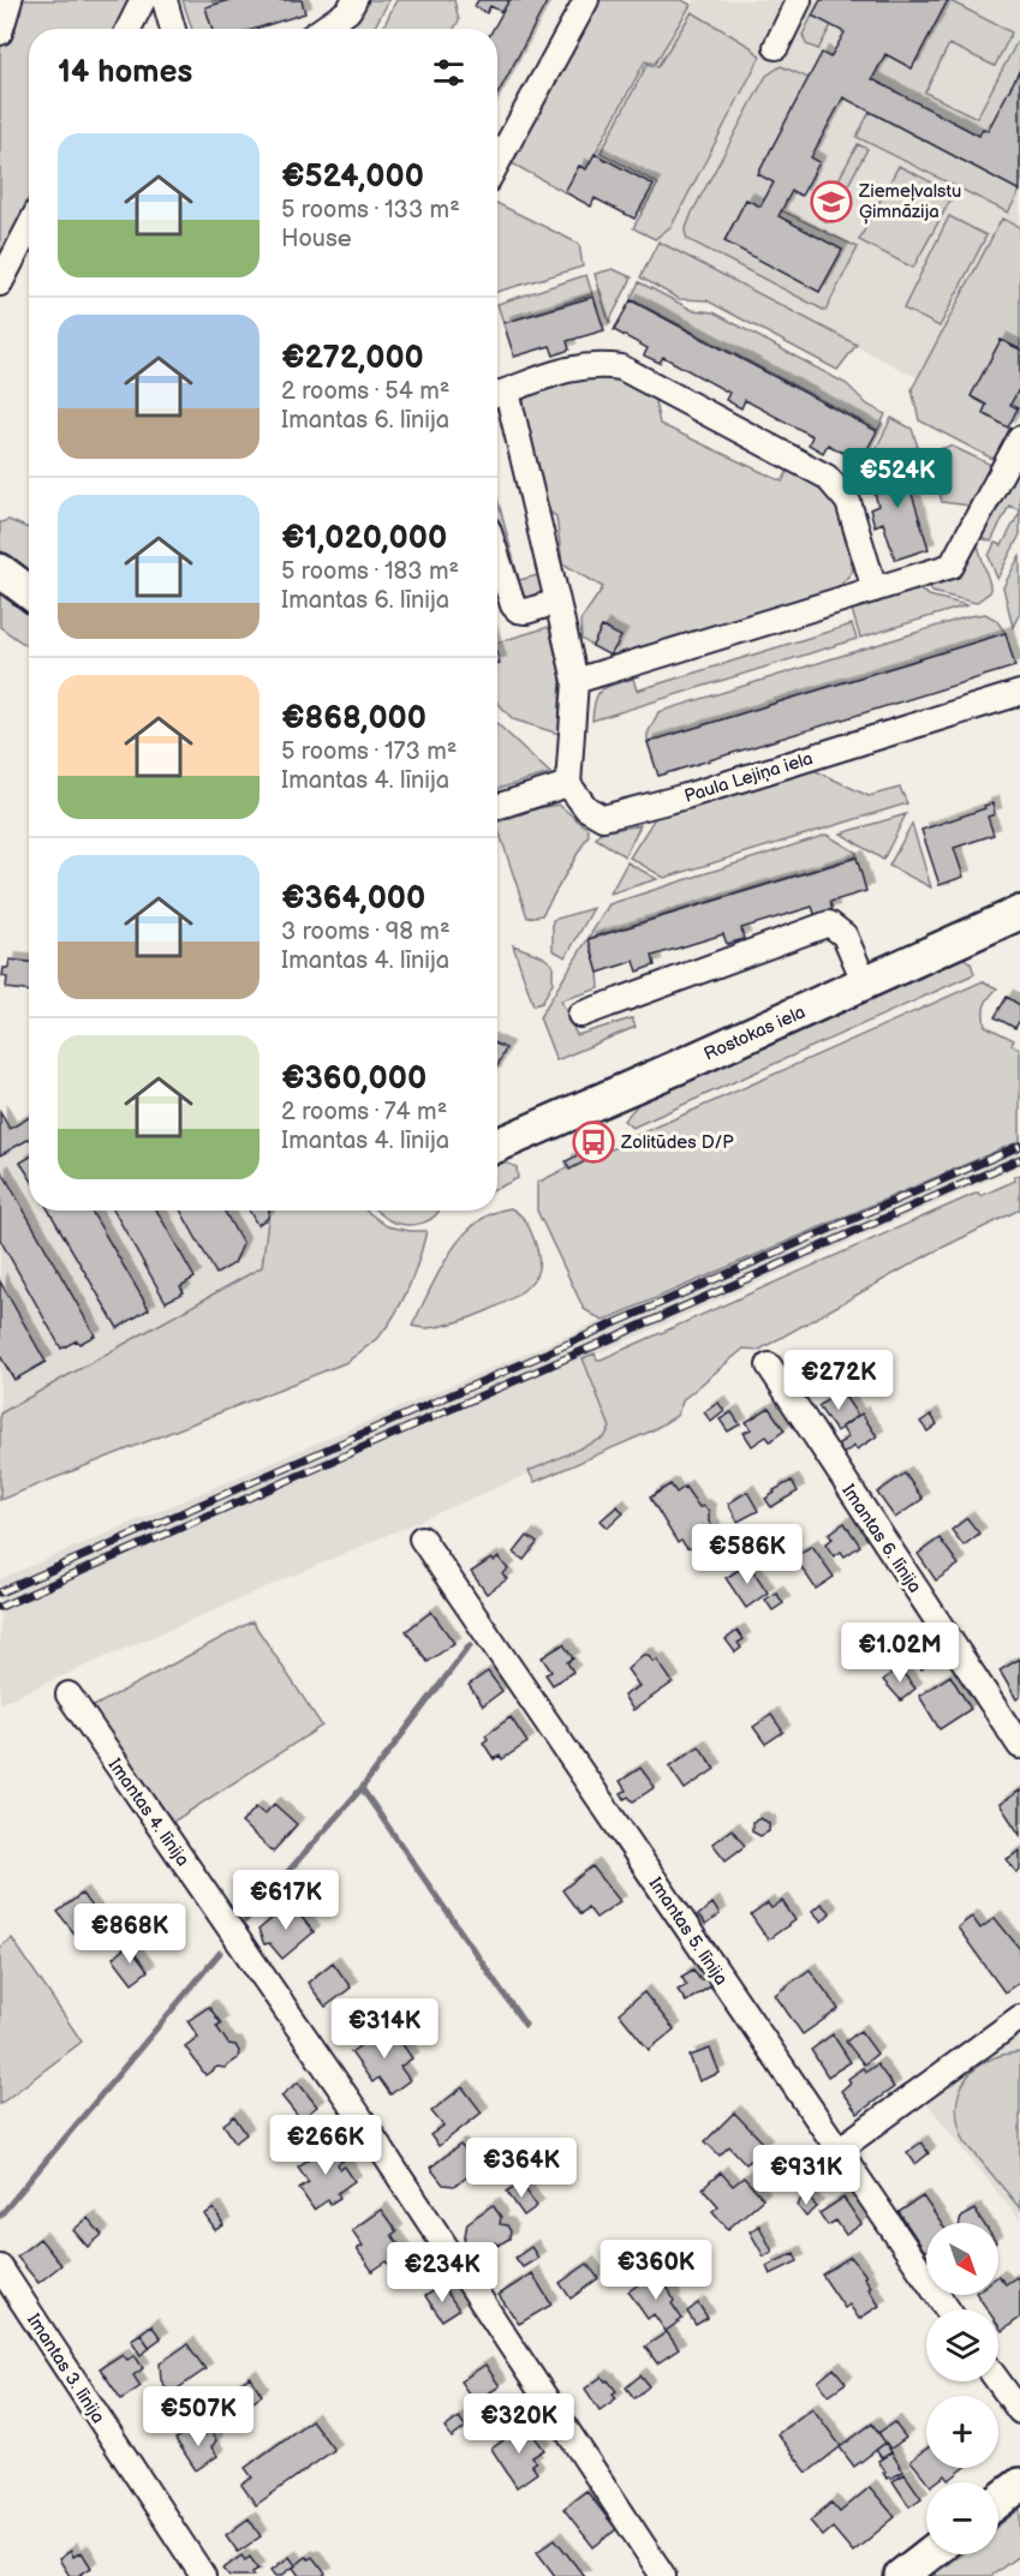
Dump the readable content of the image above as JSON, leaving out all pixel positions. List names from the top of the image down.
{
  "streets": {
    "street": [
      "Paula Lejiņa iela",
      "Rostokas iela",
      "Imantas 6. līnija",
      "Imantas 4. līnija",
      "Imantas 5. līnija",
      "Imantas 3. līnija"
    ]
  },
  "places": {
    "school or university": ["Ziemeļvalstu Ģimnāzija"],
    "bus stop": ["Zolitūdes D/P"]
  },
  "north": "bottom right",
  "page": {
    "heading": "14 homes",
    "list": [
      {
        "name": "€524,000",
        "note": "5 rooms · 133 m² · House"
      },
      {
        "name": "€272,000",
        "note": "2 rooms · 54 m² · Imantas 6. līnija"
      },
      {
        "name": "€1,020,000",
        "note": "5 rooms · 183 m² · Imantas 6. līnija"
      },
      {
        "name": "€868,000",
        "note": "5 rooms · 173 m² · Imantas 4. līnija"
      },
      {
        "name": "€364,000",
        "note": "3 rooms · 98 m² · Imantas 4. līnija"
      },
      {
        "name": "€360,000",
        "note": "2 rooms · 74 m² · Imantas 4. līnija"
      }
    ],
    "price": [
      "€524K",
      "€272K",
      "€586K",
      "€1.02M",
      "€617K",
      "€868K",
      "€314K",
      "€266K",
      "€364K",
      "€931K",
      "€360K",
      "€234K",
      "€507K",
      "€320K"
    ],
    "map_buttons": ["+", "−"]
  }
}
